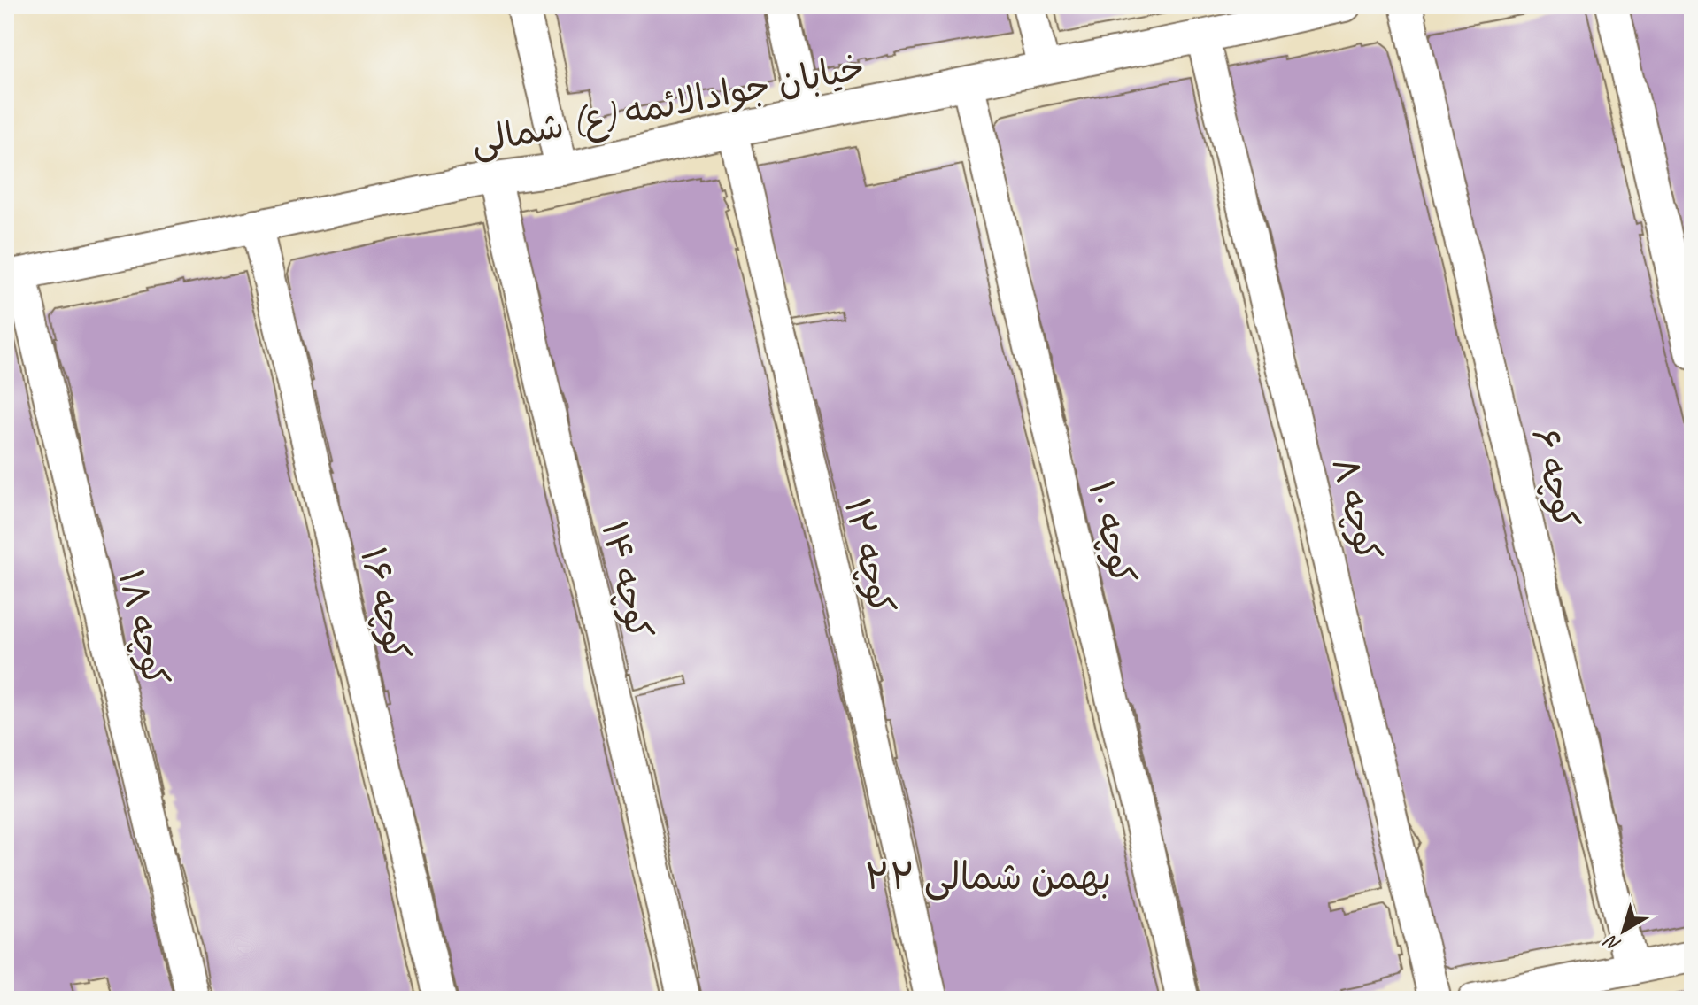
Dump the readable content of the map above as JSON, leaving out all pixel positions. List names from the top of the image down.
{
  "streets": {
    "street": [
      "خیابان جوادالائمه (ع) شمالی",
      "کوچه ۶",
      "کوچه ۸",
      "کوچه ۱۰",
      "کوچه ۱۲",
      "کوچه ۱۴",
      "کوچه ۱۶",
      "کوچه ۱۸"
    ]
  },
  "crossings": [
    ["خیابان جوادالائمه (ع) شمالی", "کوچه ۸"],
    ["خیابان جوادالائمه (ع) شمالی", "کوچه ۱۰"],
    ["خیابان جوادالائمه (ع) شمالی", "کوچه ۱۲"],
    ["خیابان جوادالائمه (ع) شمالی", "کوچه ۱۴"],
    ["خیابان جوادالائمه (ع) شمالی", "کوچه ۱۶"],
    ["خیابان جوادالائمه (ع) شمالی", "کوچه ۱۸"]
  ],
  "districts": ["۲۲ بهمن شمالی"],
  "north": "bottom left"
}
